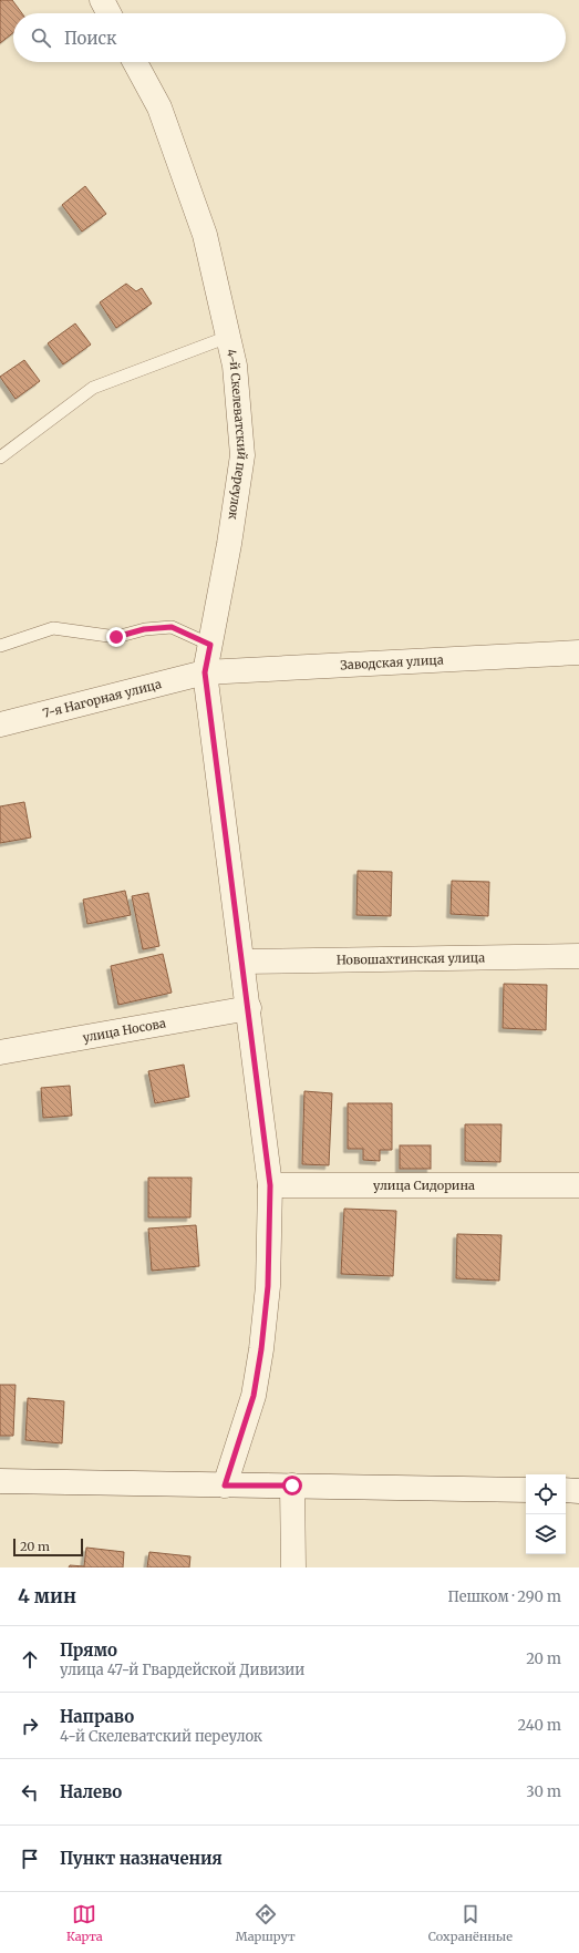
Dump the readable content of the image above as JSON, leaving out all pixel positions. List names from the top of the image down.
{
  "streets": {
    "street": [
      "4-й Скелеватский переулок",
      "Заводская улица",
      "7-я Нагорная улица",
      "Новошахтинская улица",
      "улица Носова",
      "улица Сидорина"
    ]
  },
  "crossings": [
    ["4-й Скелеватский переулок", "Заводская улица"],
    ["4-й Скелеватский переулок", "7-я Нагорная улица"],
    ["4-й Скелеватский переулок", "Новошахтинская улица"],
    ["4-й Скелеватский переулок", "улица Носова"],
    ["4-й Скелеватский переулок", "улица Сидорина"],
    ["Заводская улица", "7-я Нагорная улица"]
  ],
  "scale_bar": "20 m",
  "page": {
    "search": "Поиск",
    "scale": "20 m",
    "heading": ["4 мин", "Пешком · 290 m"],
    "list": [
      ["Прямо", "улица 47-й Гвардейской Дивизии", "20 m"],
      ["Направо", "4-й Скелеватский переулок", "240 m"],
      ["Налево", "30 m"],
      "Пункт назначения"
    ],
    "nav": ["Карта", "Маршрут", "Сохранённые"]
  }
}
